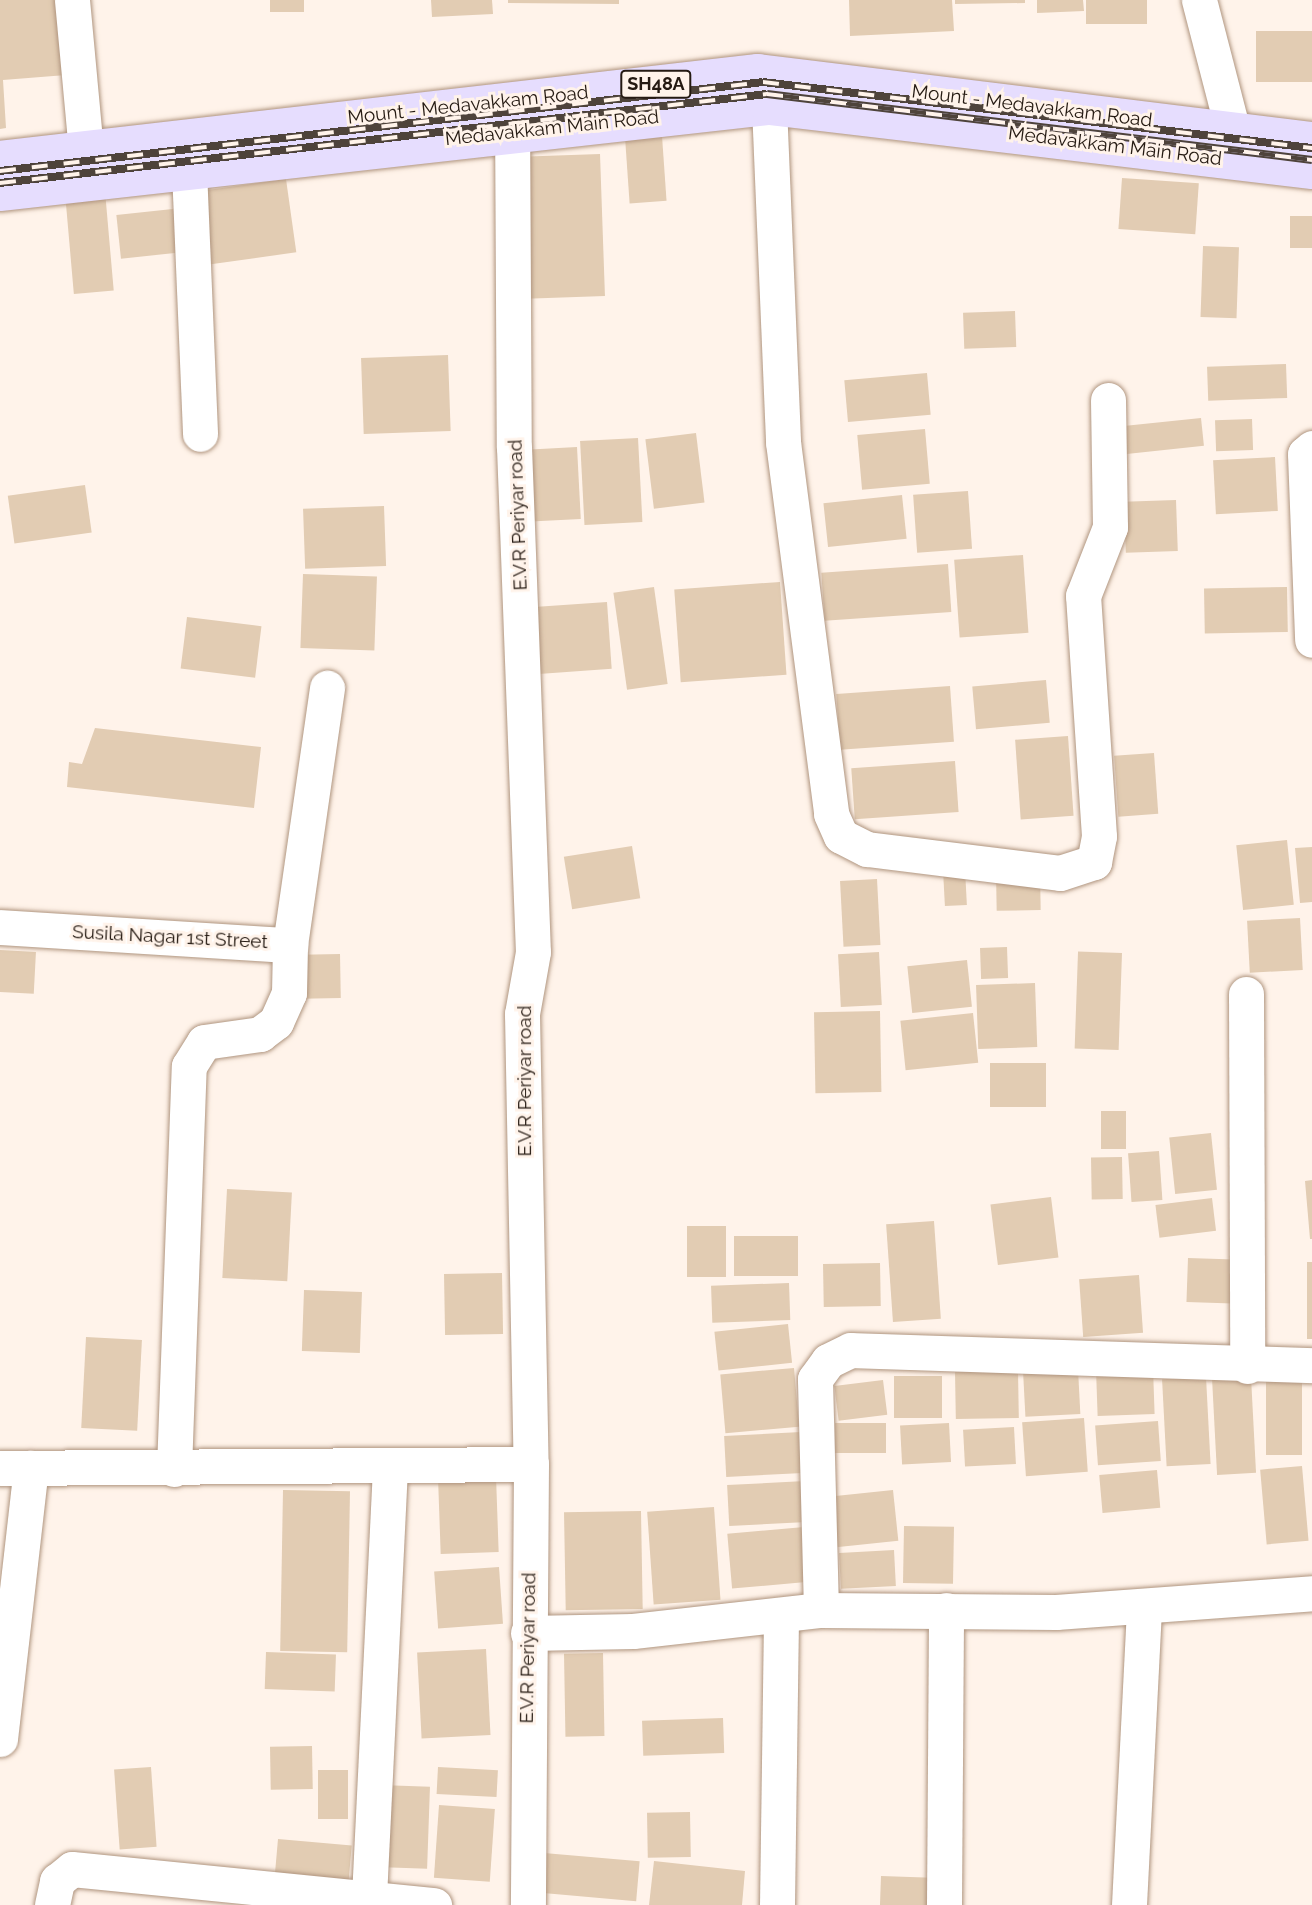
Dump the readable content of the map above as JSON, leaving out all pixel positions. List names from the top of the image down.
{
  "streets": {
    "main road": ["SH48A", "Mount - Medavakkam Road", "Medavakkam Main Road"],
    "street": ["E.V.R Periyar road", "Susila Nagar 1st Street"]
  },
  "crossings": [
    ["Mount - Medavakkam Road", "Medavakkam Main Road"],
    ["Mount - Medavakkam Road", "E.V.R Periyar road"],
    ["Medavakkam Main Road", "E.V.R Periyar road"]
  ]
}
